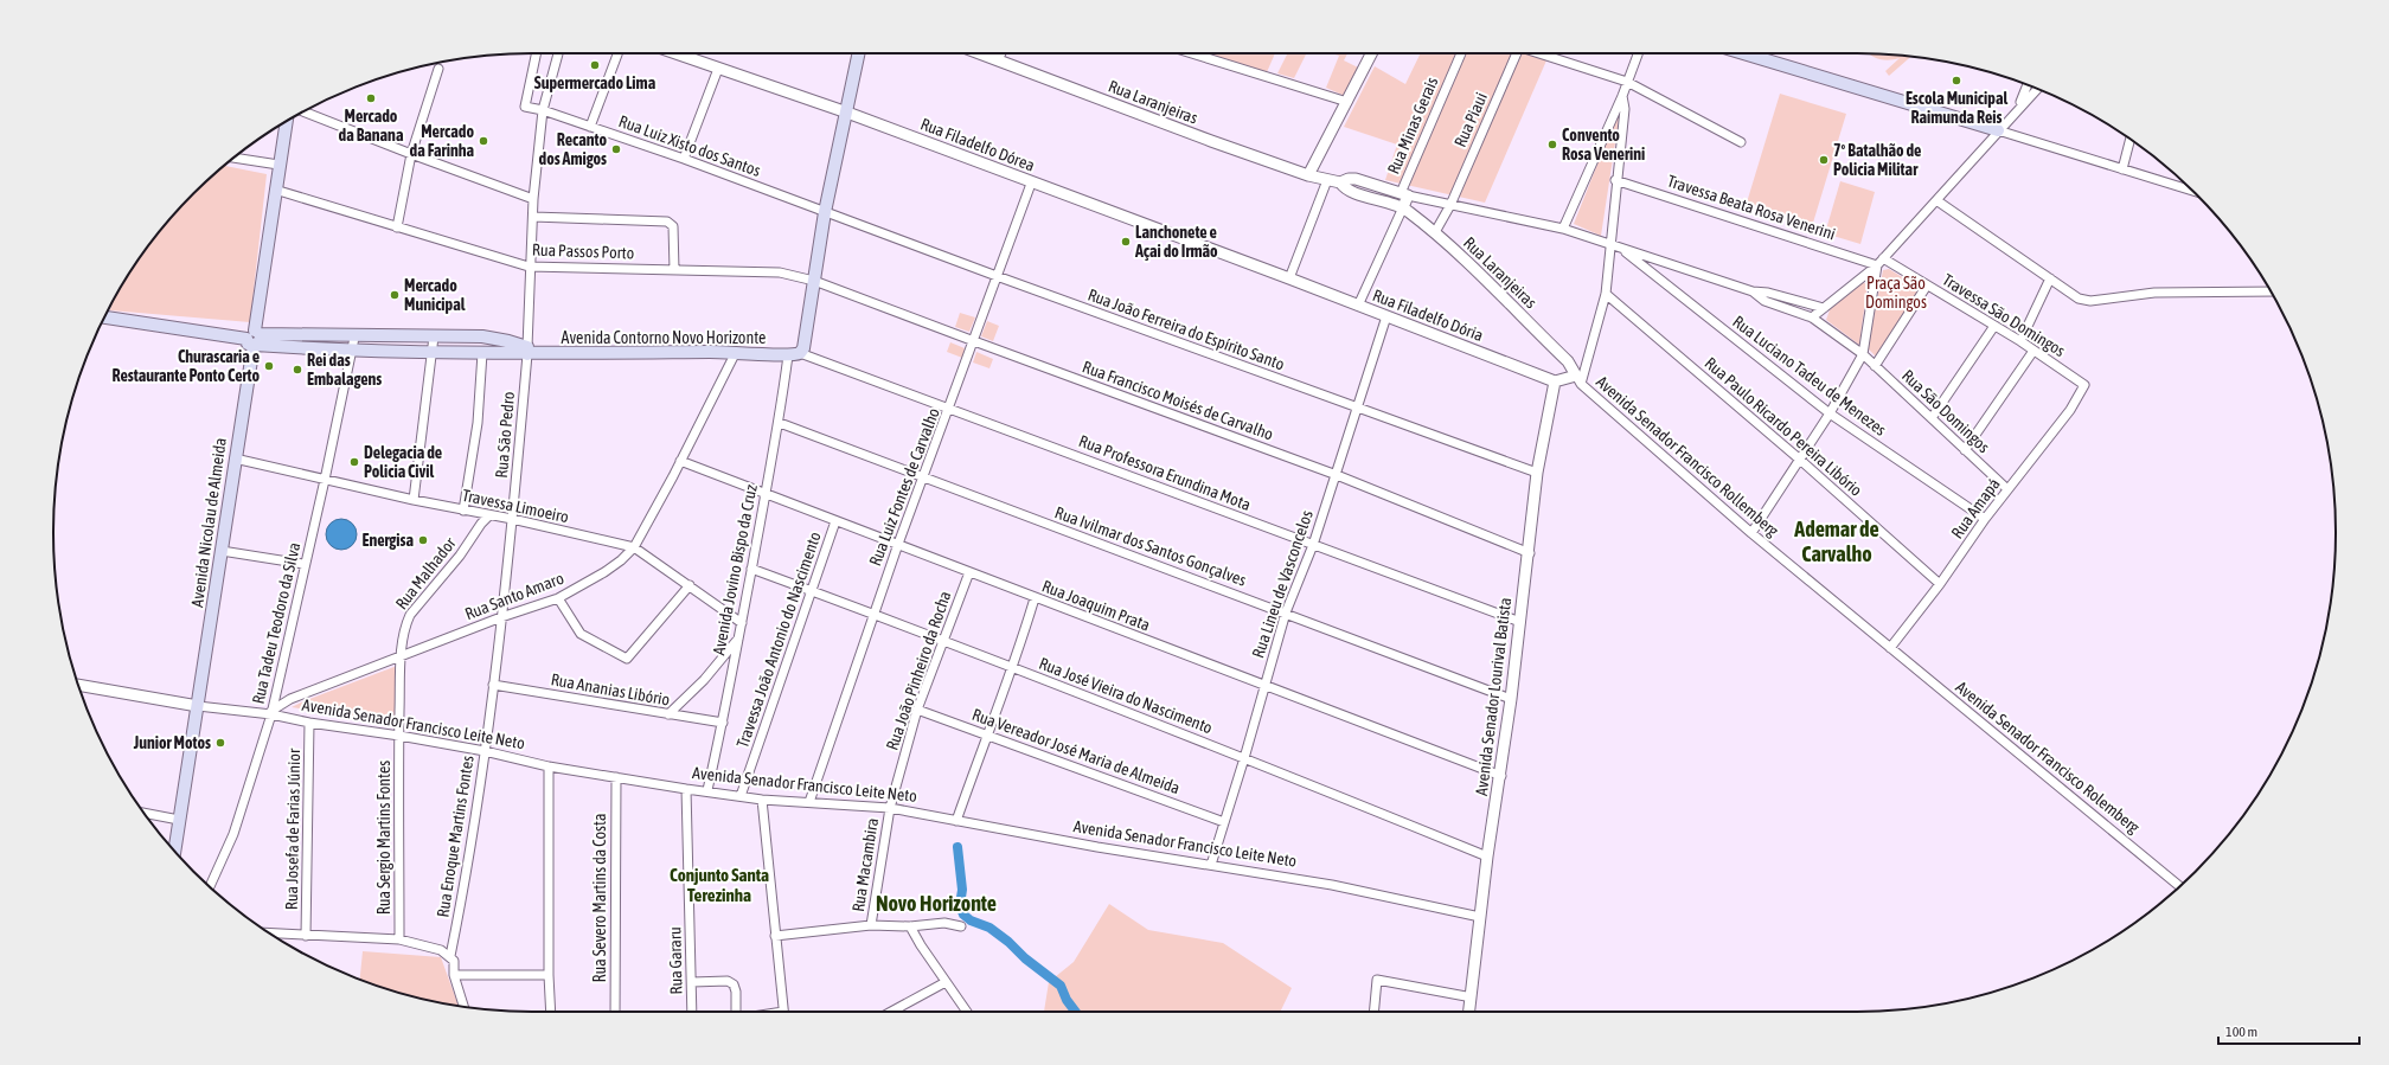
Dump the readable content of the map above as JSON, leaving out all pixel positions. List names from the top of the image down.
{
  "streets": {
    "main road": ["Avenida Contorno Novo Horizonte", "Avenida Nicolau de Almeida", "Avenida Jovino Bispo da Cruz"],
    "street": [
      "Rua Laranjeiras",
      "Rua Piaui",
      "Rua Minas Gerais",
      "Rua Filadelfo Dórea",
      "Rua Luiz Xisto dos Santos",
      "Travessa Beata Rosa Venerini",
      "Rua Passos Porto",
      "Rua Filadelfo Dória",
      "Travessa São Domingos",
      "Rua João Ferreira do Espírito Santo",
      "Rua Luciano Tadeu de Menezes",
      "Rua Francisco Moisés de Carvalho",
      "Rua São Domingos",
      "Rua Paulo Ricardo Pereira Libório",
      "Rua São Pedro",
      "Avenida Senador Francisco Rollemberg",
      "Rua Professora Erundina Mota",
      "Rua Luiz Fontes de Carvalho",
      "Travessa Limoeiro",
      "Rua Amapá",
      "Rua Ivilmar dos Santos Gonçalves",
      "Rua Malhador",
      "Rua Lineu de Vasconcelos",
      "Rua Santo Amaro",
      "Rua Joaquim Prata",
      "Rua Tadeu Teodoro da Silva",
      "Travessa João Antonio do Nascimento",
      "Rua João Pinheiro da Rocha",
      "Rua Ananias Libório",
      "Rua José Vieira do Nascimento",
      "Avenida Senador Lourival Batista",
      "Avenida Senador Francisco Leite Neto",
      "Rua Vereador José Maria de Almeida",
      "Avenida Senador Francisco Rolemberg",
      "Rua Josefa de Farias Júnior",
      "Rua Enoque Martins Fontes",
      "Rua Sergio Martins Fontes",
      "Rua Macambira",
      "Rua Severo Martins da Costa",
      "Rua Gararu"
    ]
  },
  "crossings": [
    ["Rua Laranjeiras", "Rua Piaui"],
    ["Rua Laranjeiras", "Rua Minas Gerais"],
    ["Rua Laranjeiras", "Avenida Senador Francisco Rollemberg"],
    ["Rua Filadelfo Dórea", "Rua Filadelfo Dória"],
    ["Rua Filadelfo Dórea", "Rua Luiz Fontes de Carvalho"],
    ["Rua Filadelfo Dórea", "Avenida Jovino Bispo da Cruz"],
    ["Rua Luiz Xisto dos Santos", "Rua João Ferreira do Espírito Santo"],
    ["Rua Luiz Xisto dos Santos", "Rua São Pedro"],
    ["Rua Luiz Xisto dos Santos", "Avenida Jovino Bispo da Cruz"],
    ["Travessa Beata Rosa Venerini", "Travessa São Domingos"],
    ["Rua Passos Porto", "Rua Francisco Moisés de Carvalho"],
    ["Rua Passos Porto", "Rua São Pedro"],
    ["Rua Passos Porto", "Avenida Nicolau de Almeida"],
    ["Rua Passos Porto", "Avenida Jovino Bispo da Cruz"],
    ["Rua Filadelfo Dória", "Rua Lineu de Vasconcelos"],
    ["Rua Filadelfo Dória", "Avenida Senador Lourival Batista"],
    ["Travessa São Domingos", "Rua Amapá"],
    ["Rua João Ferreira do Espírito Santo", "Rua Luiz Fontes de Carvalho"],
    ["Rua João Ferreira do Espírito Santo", "Avenida Jovino Bispo da Cruz"],
    ["Rua João Ferreira do Espírito Santo", "Rua Lineu de Vasconcelos"],
    ["Rua João Ferreira do Espírito Santo", "Avenida Senador Lourival Batista"],
    ["Avenida Contorno Novo Horizonte", "Rua São Pedro"],
    ["Avenida Contorno Novo Horizonte", "Rua Professora Erundina Mota"],
    ["Avenida Contorno Novo Horizonte", "Avenida Jovino Bispo da Cruz"],
    ["Avenida Contorno Novo Horizonte", "Rua Santo Amaro"],
    ["Rua Luciano Tadeu de Menezes", "Rua Amapá"],
    ["Rua Francisco Moisés de Carvalho", "Rua Luiz Fontes de Carvalho"],
    ["Rua Francisco Moisés de Carvalho", "Avenida Jovino Bispo da Cruz"],
    ["Rua Francisco Moisés de Carvalho", "Rua Lineu de Vasconcelos"],
    ["Rua Francisco Moisés de Carvalho", "Avenida Senador Lourival Batista"],
    ["Rua São Domingos", "Rua Amapá"],
    ["Rua Paulo Ricardo Pereira Libório", "Rua Amapá"],
    ["Rua São Pedro", "Travessa Limoeiro"],
    ["Rua São Pedro", "Rua Enoque Martins Fontes"],
    ["Avenida Senador Francisco Rollemberg", "Rua Amapá"],
    ["Avenida Senador Francisco Rollemberg", "Avenida Senador Francisco Rolemberg"],
    ["Rua Professora Erundina Mota", "Rua Luiz Fontes de Carvalho"],
    ["Rua Professora Erundina Mota", "Avenida Jovino Bispo da Cruz"],
    ["Rua Professora Erundina Mota", "Rua Lineu de Vasconcelos"],
    ["Rua Professora Erundina Mota", "Avenida Senador Lourival Batista"],
    ["Rua Luiz Fontes de Carvalho", "Rua Ivilmar dos Santos Gonçalves"],
    ["Rua Luiz Fontes de Carvalho", "Rua Joaquim Prata"],
    ["Rua Luiz Fontes de Carvalho", "Rua José Vieira do Nascimento"],
    ["Rua Luiz Fontes de Carvalho", "Avenida Senador Francisco Leite Neto"],
    ["Travessa Limoeiro", "Avenida Nicolau de Almeida"],
    ["Travessa Limoeiro", "Avenida Jovino Bispo da Cruz"],
    ["Travessa Limoeiro", "Rua Malhador"],
    ["Travessa Limoeiro", "Rua Santo Amaro"],
    ["Travessa Limoeiro", "Rua Tadeu Teodoro da Silva"],
    ["Travessa Limoeiro", "Rua Enoque Martins Fontes"],
    ["Rua Amapá", "Avenida Senador Francisco Rolemberg"],
    ["Avenida Nicolau de Almeida", "Avenida Senador Francisco Leite Neto"],
    ["Rua Ivilmar dos Santos Gonçalves", "Avenida Jovino Bispo da Cruz"],
    ["Rua Ivilmar dos Santos Gonçalves", "Rua Lineu de Vasconcelos"],
    ["Rua Ivilmar dos Santos Gonçalves", "Avenida Senador Lourival Batista"],
    ["Avenida Jovino Bispo da Cruz", "Rua Joaquim Prata"],
    ["Avenida Jovino Bispo da Cruz", "Rua Ananias Libório"],
    ["Avenida Jovino Bispo da Cruz", "Rua José Vieira do Nascimento"],
    ["Avenida Jovino Bispo da Cruz", "Avenida Senador Francisco Leite Neto"],
    ["Rua Malhador", "Rua Santo Amaro"],
    ["Rua Malhador", "Avenida Senador Francisco Leite Neto"],
    ["Rua Malhador", "Rua Sergio Martins Fontes"],
    ["Rua Lineu de Vasconcelos", "Rua Joaquim Prata"],
    ["Rua Lineu de Vasconcelos", "Rua José Vieira do Nascimento"],
    ["Rua Lineu de Vasconcelos", "Avenida Senador Francisco Leite Neto"],
    ["Rua Lineu de Vasconcelos", "Rua Vereador José Maria de Almeida"],
    ["Rua Santo Amaro", "Rua Joaquim Prata"],
    ["Rua Santo Amaro", "Rua Tadeu Teodoro da Silva"],
    ["Rua Santo Amaro", "Avenida Senador Francisco Leite Neto"],
    ["Rua Santo Amaro", "Rua Enoque Martins Fontes"],
    ["Rua Joaquim Prata", "Travessa João Antonio do Nascimento"],
    ["Rua Joaquim Prata", "Rua João Pinheiro da Rocha"],
    ["Rua Joaquim Prata", "Avenida Senador Lourival Batista"],
    ["Rua Tadeu Teodoro da Silva", "Avenida Senador Francisco Leite Neto"],
    ["Travessa João Antonio do Nascimento", "Rua José Vieira do Nascimento"],
    ["Travessa João Antonio do Nascimento", "Avenida Senador Francisco Leite Neto"],
    ["Rua João Pinheiro da Rocha", "Rua José Vieira do Nascimento"],
    ["Rua João Pinheiro da Rocha", "Avenida Senador Francisco Leite Neto"],
    ["Rua João Pinheiro da Rocha", "Rua Vereador José Maria de Almeida"],
    ["Rua João Pinheiro da Rocha", "Rua Macambira"],
    ["Rua Ananias Libório", "Rua Enoque Martins Fontes"],
    ["Rua José Vieira do Nascimento", "Avenida Senador Lourival Batista"],
    ["Avenida Senador Lourival Batista", "Avenida Senador Francisco Leite Neto"],
    ["Avenida Senador Francisco Leite Neto", "Rua Josefa de Farias Júnior"],
    ["Avenida Senador Francisco Leite Neto", "Rua Enoque Martins Fontes"],
    ["Avenida Senador Francisco Leite Neto", "Rua Sergio Martins Fontes"],
    ["Avenida Senador Francisco Leite Neto", "Rua Macambira"],
    ["Avenida Senador Francisco Leite Neto", "Rua Severo Martins da Costa"],
    ["Avenida Senador Francisco Leite Neto", "Rua Gararu"]
  ],
  "districts": ["Ademar de Carvalho", "Conjunto Santa Terezinha", "Novo Horizonte"],
  "parks": ["Praça São Domingos"],
  "places": [
    "Supermercado Lima",
    "Escola Municipal Raimunda Reis",
    "Mercado da Banana",
    "Mercado da Farinha",
    "Convento Rosa Venerini",
    "Recanto dos Amigos",
    "7º Batalhão de Policia Militar",
    "Lanchonete e Açai do Irmão",
    "Mercado Municipal",
    "Churascaria e Restaurante Ponto Certo",
    "Rei das Embalagens",
    "Delegacia de Policia Civil",
    "Energisa",
    "Junior Motos"
  ],
  "scale_bar": "100 m"
}
